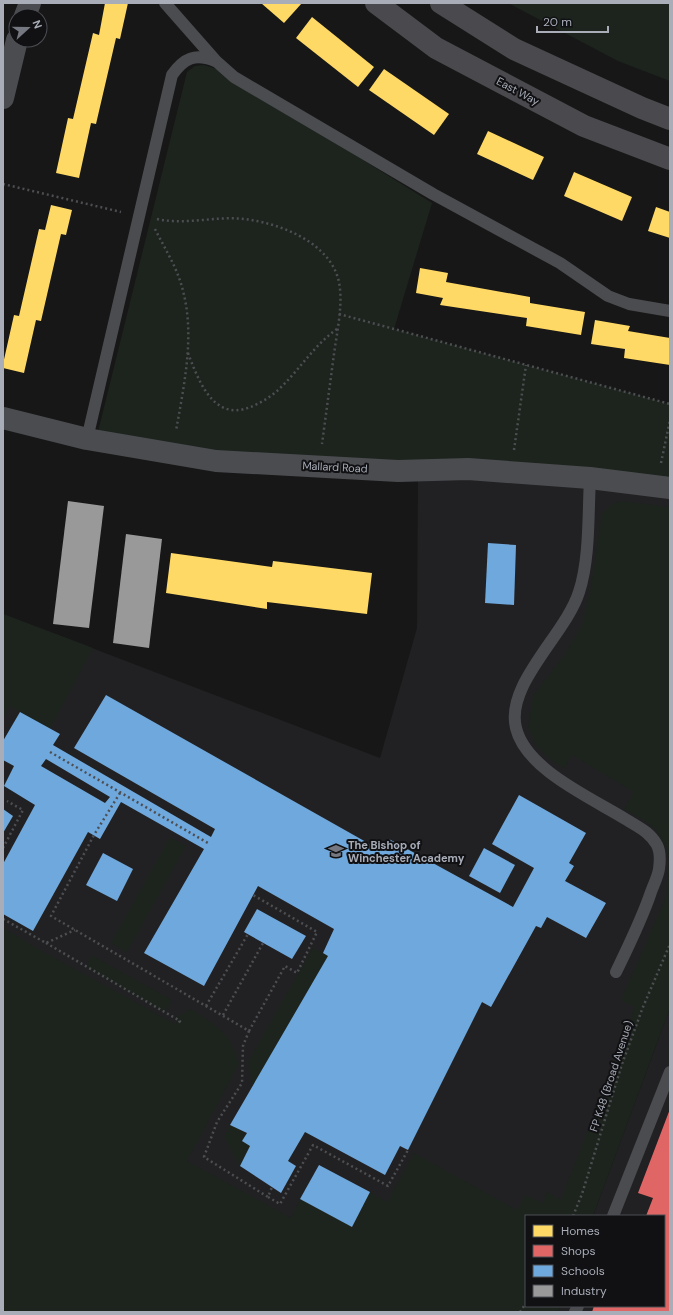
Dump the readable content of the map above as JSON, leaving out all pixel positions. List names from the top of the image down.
{
  "streets": {
    "street": ["East Way", "Mallard Road"],
    "path": ["FP K48 (Broad Avenue)"]
  },
  "places": {
    "school or university": ["The Bishop of Winchester Academy"]
  },
  "legend": [
    "Homes",
    "Shops",
    "Schools",
    "Industry"
  ],
  "scale_bar": "20 m",
  "north": "right"
}
